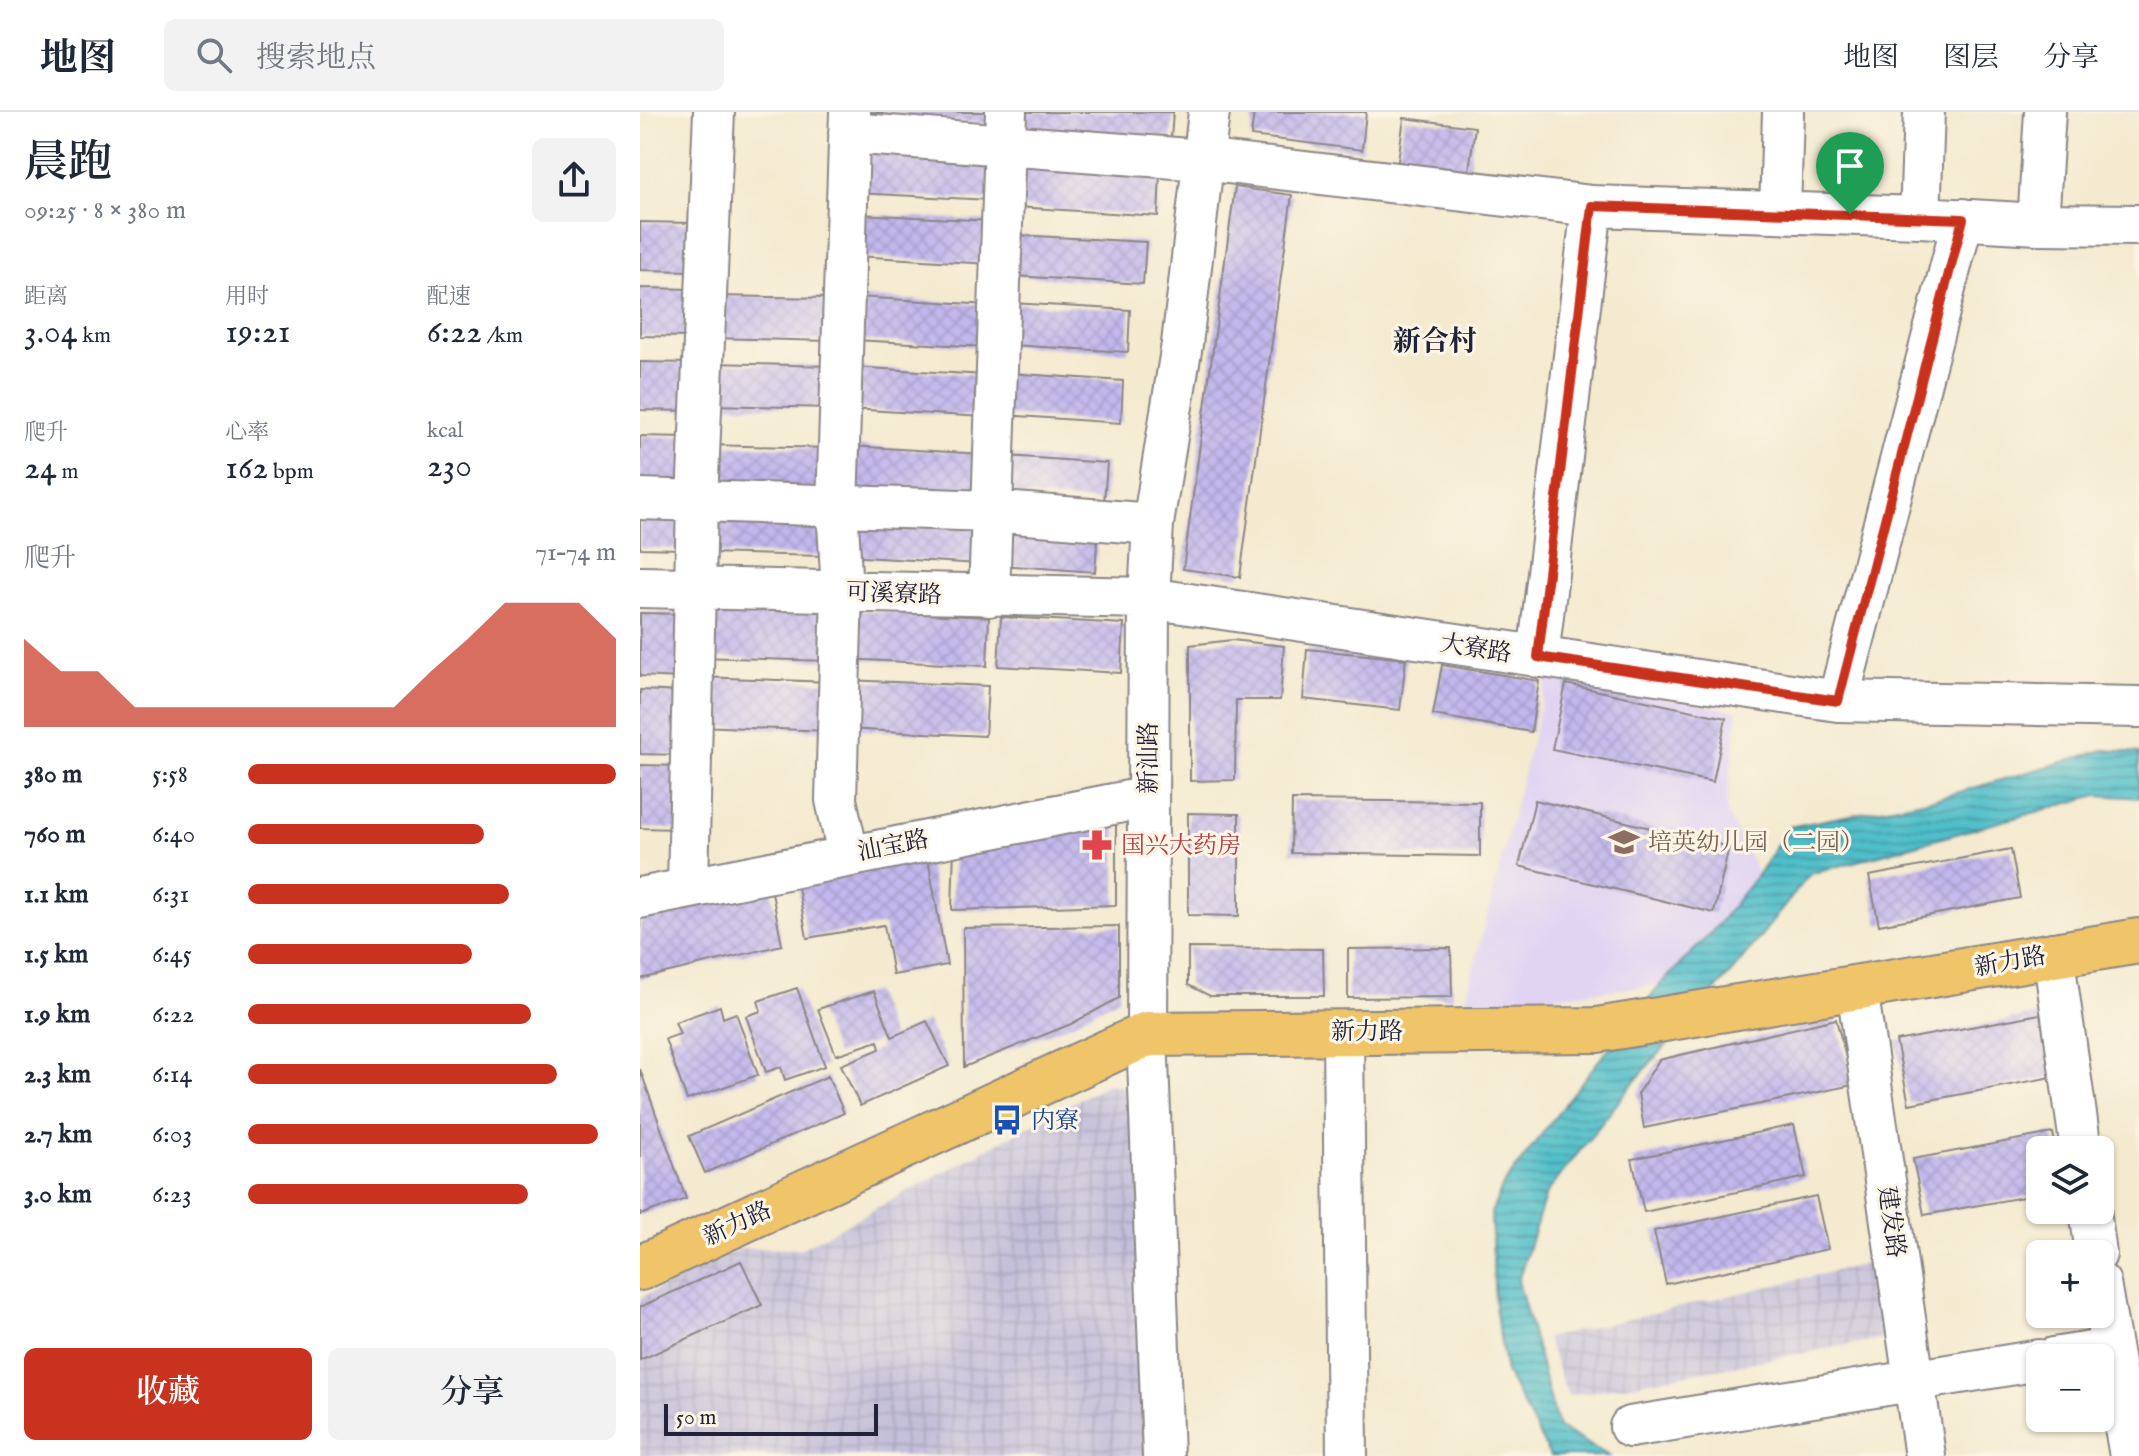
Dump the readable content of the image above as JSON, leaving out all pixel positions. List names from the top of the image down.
{
  "streets": {
    "main road": ["新力路"],
    "street": [
      "可溪寮路",
      "大寮路",
      "新汕路",
      "汕宝路",
      "建发路"
    ]
  },
  "crossings": [
    ["可溪寮路", "大寮路"],
    ["可溪寮路", "新汕路"],
    ["大寮路", "新汕路"],
    ["新汕路", "汕宝路"],
    ["新汕路", "新力路"],
    ["新力路", "建发路"]
  ],
  "districts": ["新合村"],
  "places": {
    "school or university": ["培英幼儿园（二园）"],
    "pharmacy": ["国兴大药房"],
    "bus stop": ["内寮"]
  },
  "scale_bar": "50 m",
  "page": {
    "header": "地图",
    "search": "搜索地点",
    "nav": ["地图", "图层", "分享"],
    "heading": ["晨跑", "09:25 · 8 × 380 m"],
    "stats": [
      ["距离", "3.04 km"],
      ["用时", "19:21"],
      ["配速", "6:22 /km"],
      ["爬升", "24 m"],
      ["心率", "162 bpm"],
      ["kcal", "230"]
    ],
    "chart": ["爬升", "71–74 m"],
    "list": [
      {
        "name": "380 m",
        "note": "5:58"
      },
      {
        "name": "760 m",
        "note": "6:40"
      },
      {
        "name": "1.1 km",
        "note": "6:31"
      },
      {
        "name": "1.5 km",
        "note": "6:45"
      },
      {
        "name": "1.9 km",
        "note": "6:22"
      },
      {
        "name": "2.3 km",
        "note": "6:14"
      },
      {
        "name": "2.7 km",
        "note": "6:03"
      },
      {
        "name": "3.0 km",
        "note": "6:23"
      }
    ],
    "map_buttons": ["+", "−"],
    "buttons": ["收藏", "分享"],
    "scale": "50 m"
  }
}
